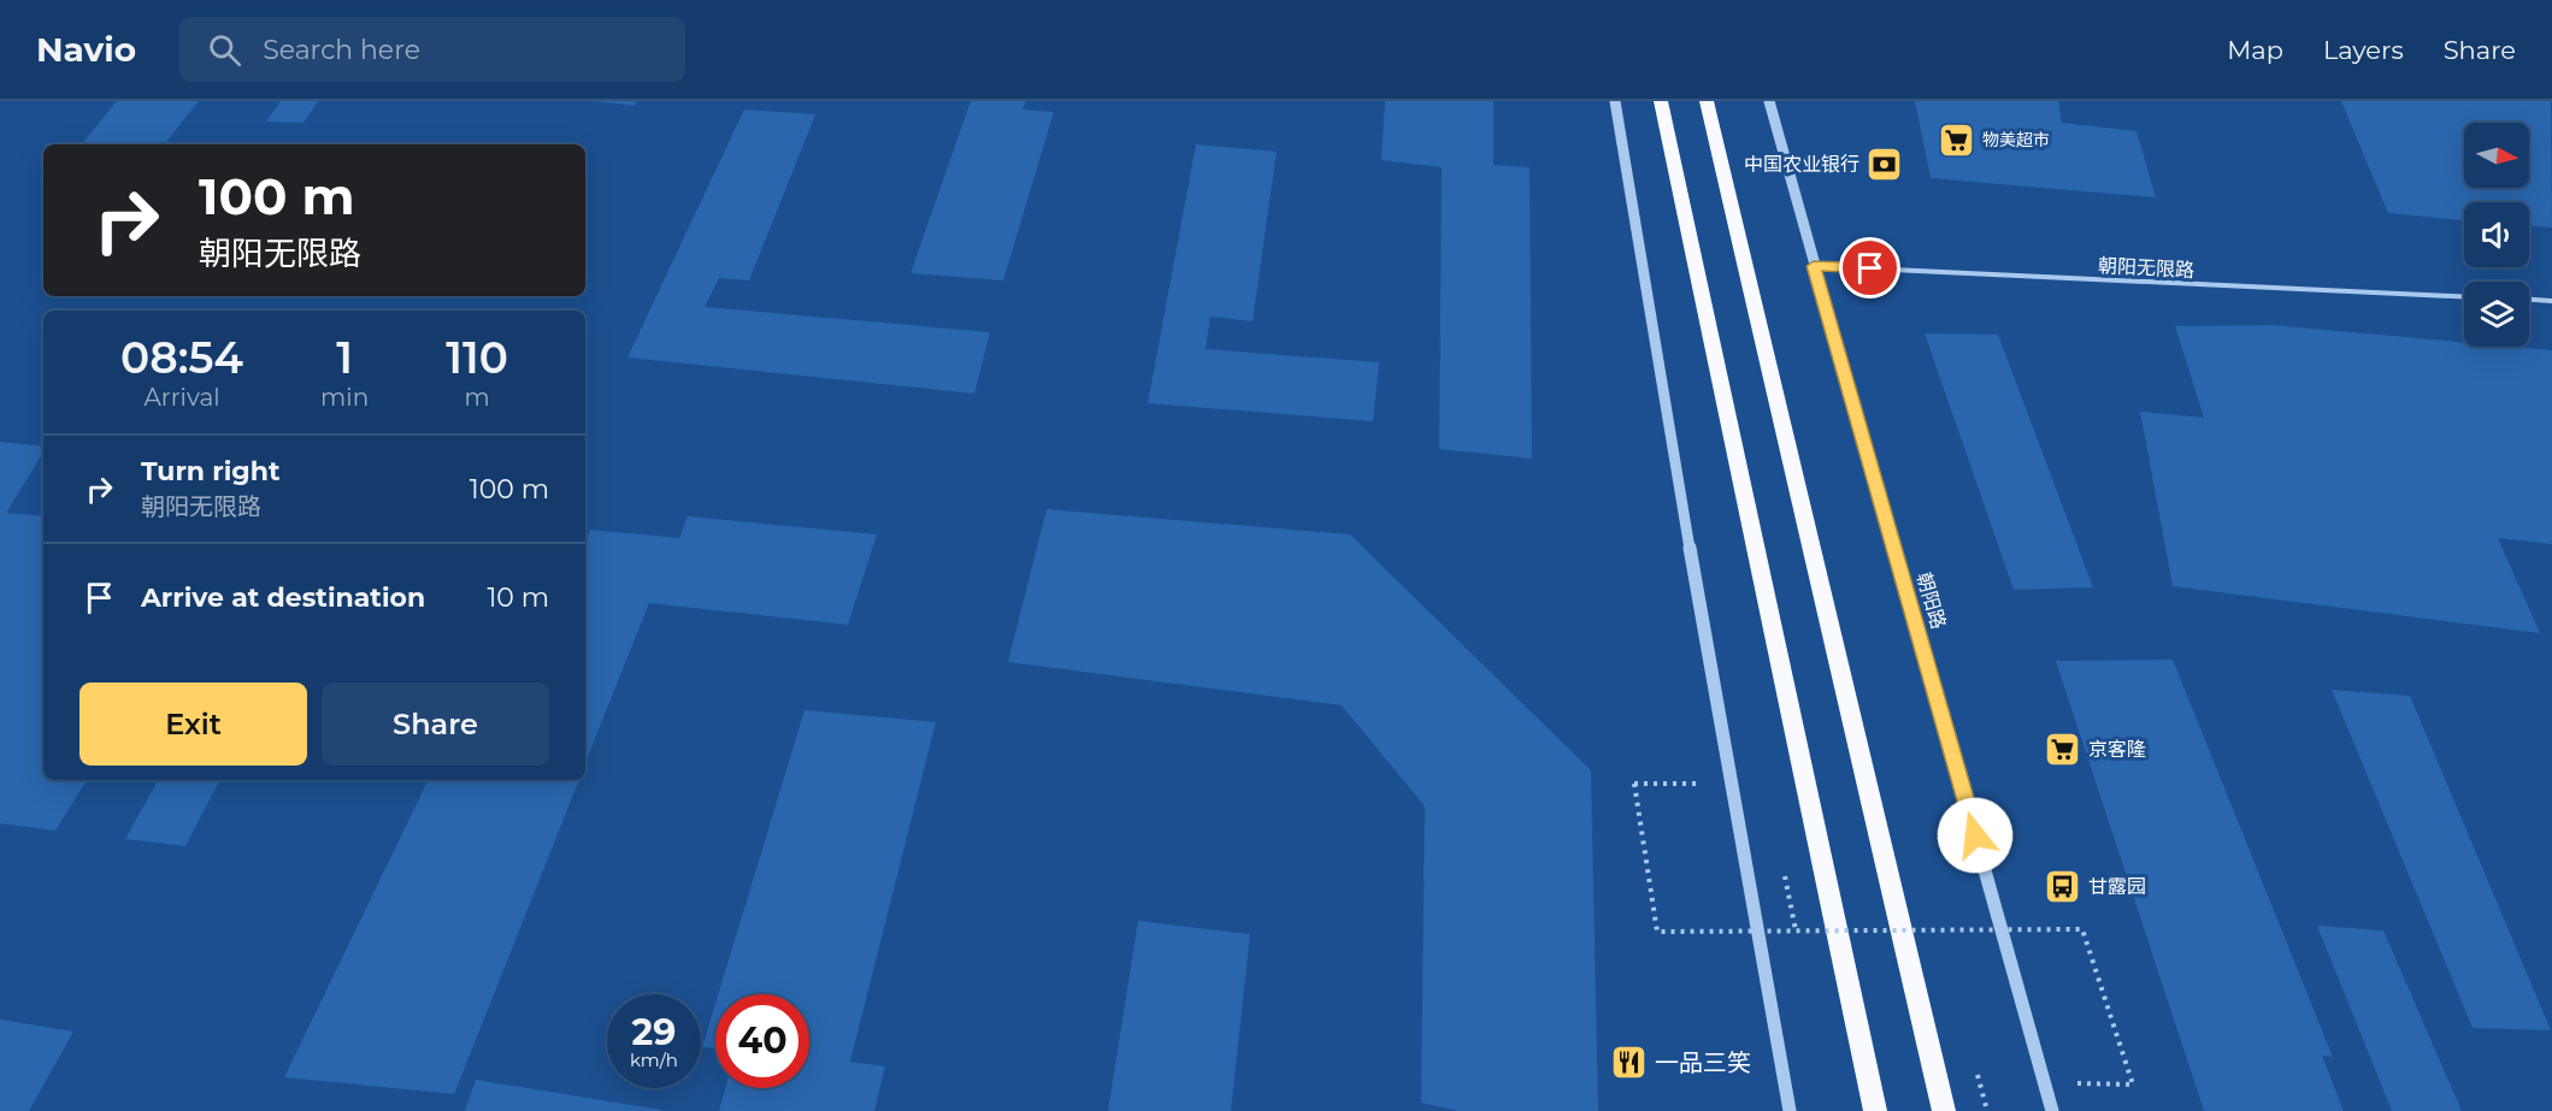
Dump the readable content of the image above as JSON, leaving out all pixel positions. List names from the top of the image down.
{
  "streets": {
    "street": ["朝阳路"],
    "lane": ["朝阳无限路"]
  },
  "crossings": [
    ["朝阳无限路", "朝阳路"]
  ],
  "places": {
    "supermarket": ["物美超市", "京客隆"],
    "bank": ["中国农业银行"],
    "bus stop": ["甘露园"],
    "restaurant": ["一品三笑"]
  },
  "north": "right",
  "page": {
    "header": "Navio",
    "search": "Search here",
    "nav": ["Map", "Layers", "Share"],
    "turn": ["100 m", "朝阳无限路"],
    "eta": [
      "08:54",
      "Arrival",
      "1",
      "min",
      "110",
      "m"
    ],
    "list": [
      {
        "name": "Turn right",
        "note": "朝阳无限路",
        "value": "100 m"
      },
      {
        "name": "Arrive at destination",
        "value": "10 m"
      }
    ],
    "buttons": ["Exit", "Share"],
    "speed": "29 km/h",
    "limit": "40"
  }
}
